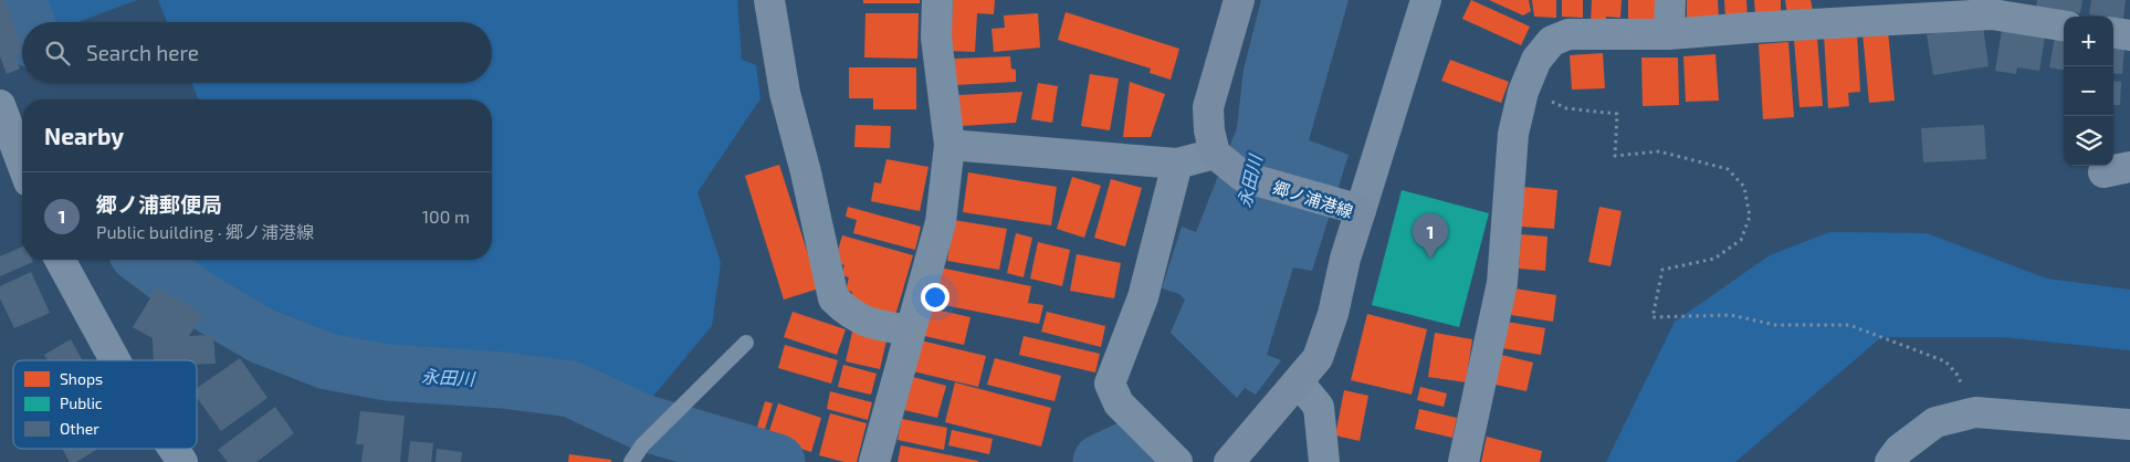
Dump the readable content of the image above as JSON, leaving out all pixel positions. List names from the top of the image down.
{
  "streets": {
    "main road": ["郷ノ浦港線"]
  },
  "water": ["永田川"],
  "legend": ["Shops", "Public", "Other"],
  "page": {
    "map_buttons": ["+", "−"],
    "search": "Search here",
    "heading": "Nearby",
    "list": [
      {
        "mark": "1",
        "name": "郷ノ浦郵便局",
        "note": "Public building · 郷ノ浦港線",
        "value": "100 m"
      }
    ],
    "pins": "1"
  }
}
